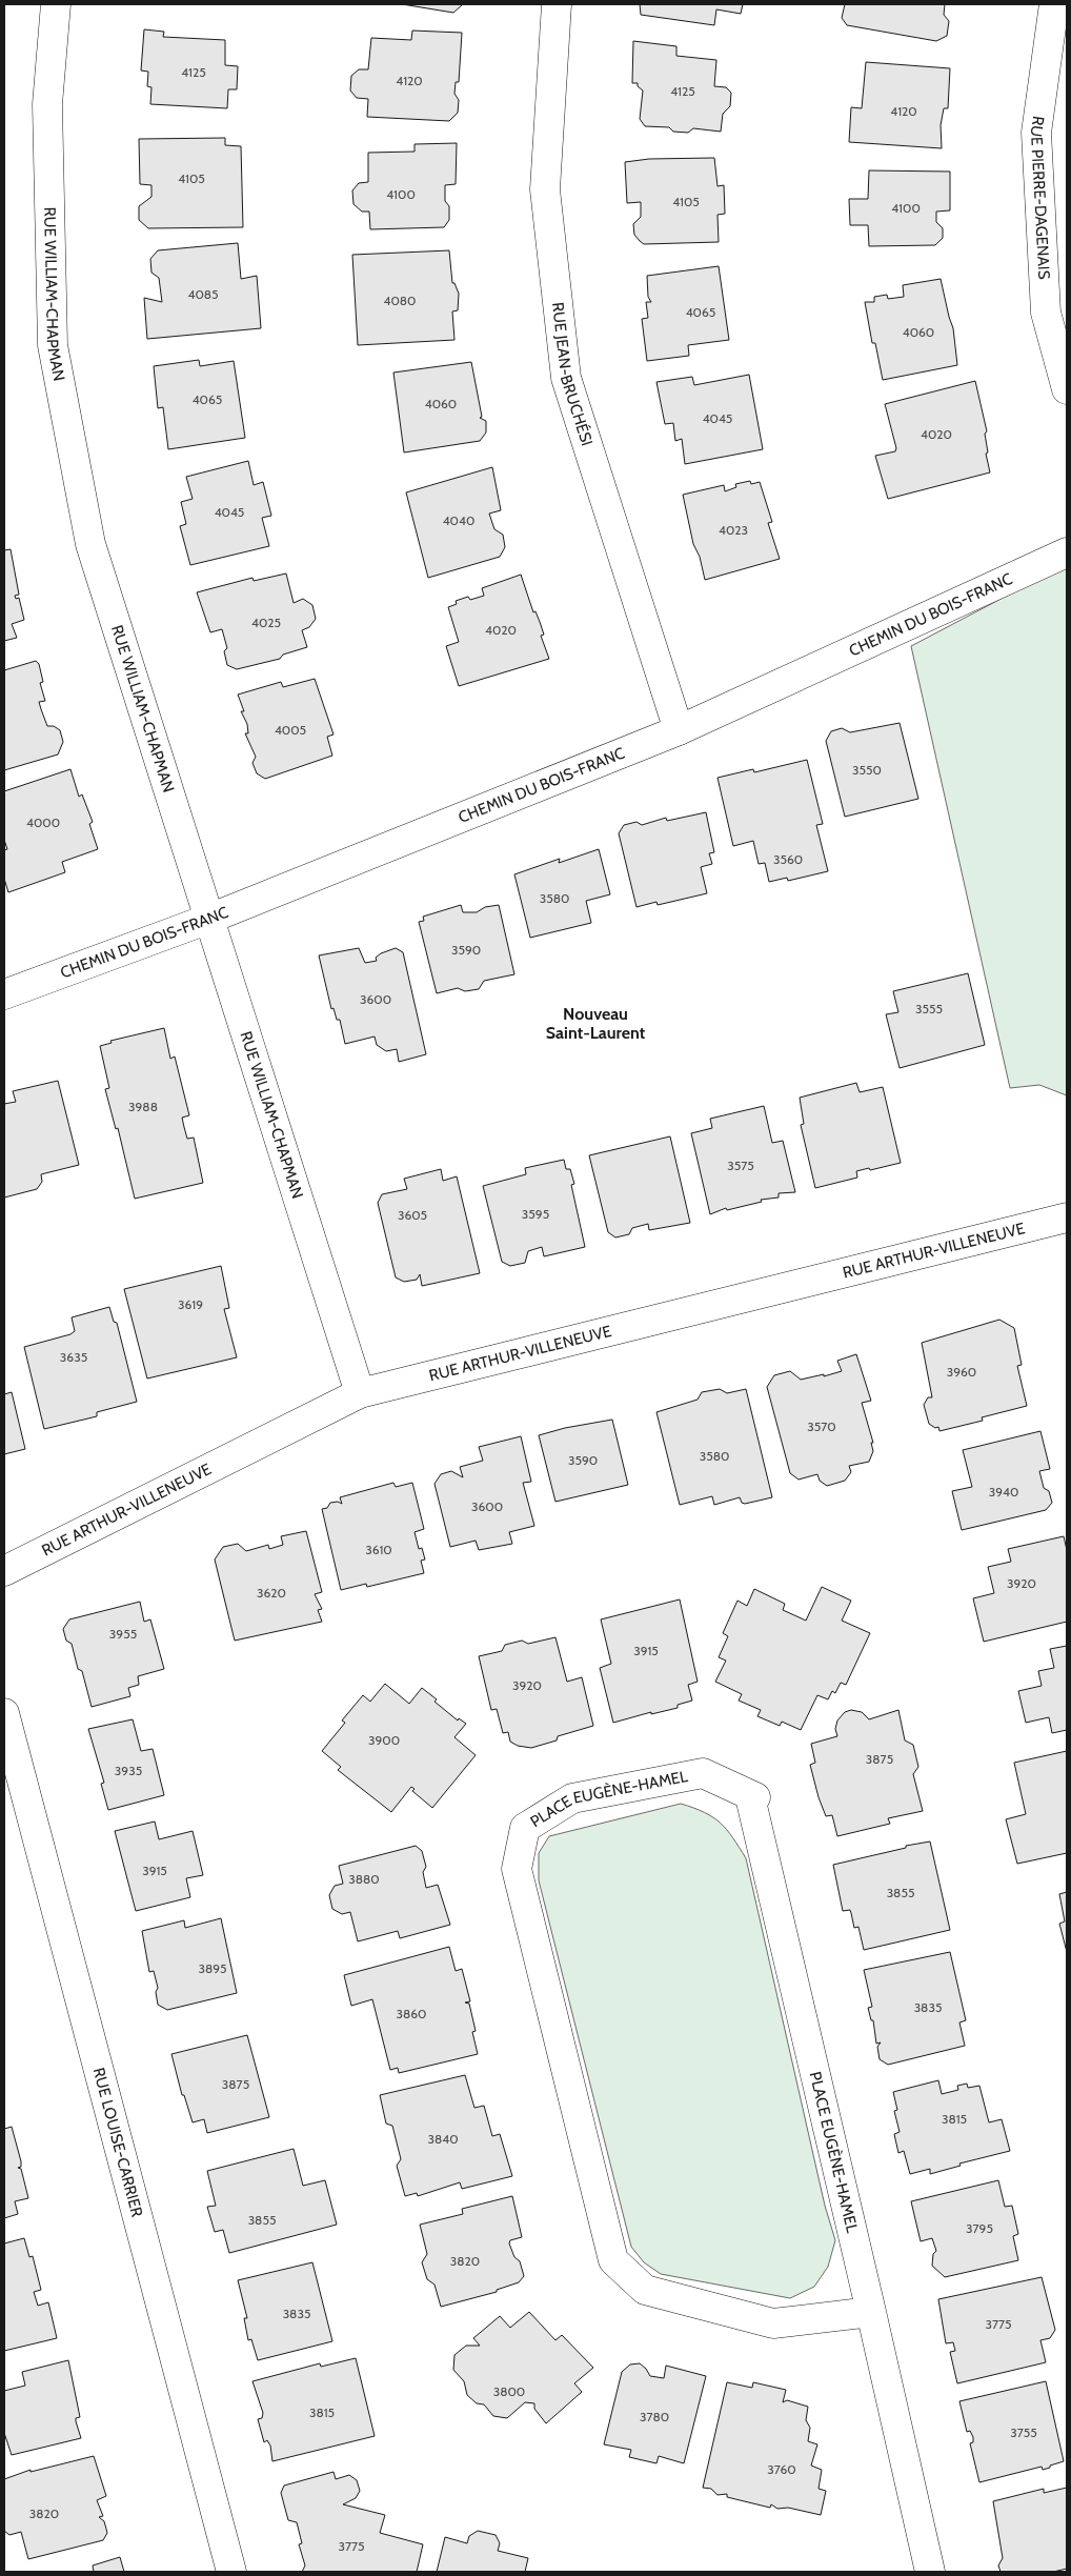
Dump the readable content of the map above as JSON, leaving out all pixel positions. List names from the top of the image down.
{
  "streets": {
    "street": [
      "RUE PIERRE-DAGENAIS",
      "RUE WILLIAM-CHAPMAN",
      "RUE JEAN-BRUCHÉSI",
      "CHEMIN DU BOIS-FRANC",
      "RUE ARTHUR-VILLENEUVE",
      "PLACE EUGÈNE-HAMEL",
      "RUE LOUISE-CARRIER"
    ]
  },
  "crossings": [
    ["RUE WILLIAM-CHAPMAN", "CHEMIN DU BOIS-FRANC"],
    ["RUE WILLIAM-CHAPMAN", "RUE ARTHUR-VILLENEUVE"],
    ["RUE JEAN-BRUCHÉSI", "CHEMIN DU BOIS-FRANC"]
  ],
  "districts": ["Nouveau Saint-Laurent"],
  "house_numbers": [
    "4125",
    "4120",
    "4125",
    "4120",
    "4105",
    "4100",
    "4105",
    "4100",
    "4085",
    "4080",
    "4065",
    "4060",
    "4065",
    "4060",
    "4045",
    "4020",
    "4045",
    "4040",
    "4023",
    "4025",
    "4020",
    "4005",
    "3550",
    "4000",
    "3560",
    "3580",
    "3590",
    "3600",
    "3555",
    "3988",
    "3575",
    "3595",
    "3605",
    "3619",
    "3635",
    "3960",
    "3570",
    "3580",
    "3590",
    "3940",
    "3600",
    "3610",
    "3920",
    "3620",
    "3955",
    "3915",
    "3920",
    "3900",
    "3875",
    "3935",
    "3915",
    "3880",
    "3855",
    "3895",
    "3835",
    "3860",
    "3875",
    "3815",
    "3840",
    "3855",
    "3795",
    "3820",
    "3835",
    "3775",
    "3800",
    "3815",
    "3780",
    "3755",
    "3760",
    "3820",
    "3775"
  ]
}
